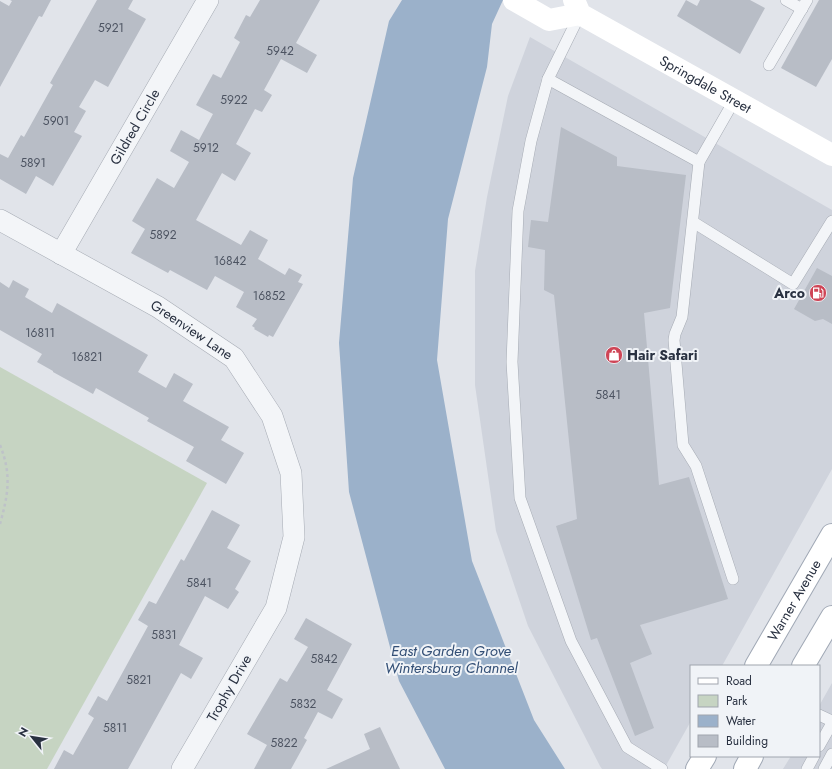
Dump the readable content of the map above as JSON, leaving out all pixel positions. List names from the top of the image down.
{
  "streets": {
    "main road": ["Springdale Street", "Warner Avenue"],
    "street": ["Gildred Circle", "Greenview Lane", "Trophy Drive"]
  },
  "crossings": [
    ["Gildred Circle", "Greenview Lane"],
    ["Greenview Lane", "Trophy Drive"]
  ],
  "water": ["East Garden Grove Wintersburg Channel"],
  "places": {
    "fuel station": ["Arco"],
    "shop": ["Hair Safari"]
  },
  "house_numbers": [
    "5921",
    "5942",
    "5922",
    "5901",
    "5912",
    "5891",
    "5892",
    "16842",
    "16852",
    "16811",
    "16821",
    "5841",
    "5841",
    "5831",
    "5842",
    "5821",
    "5832",
    "5811",
    "5822"
  ],
  "legend": [
    "Road",
    "Park",
    "Water",
    "Building"
  ],
  "north": "top left"
}
